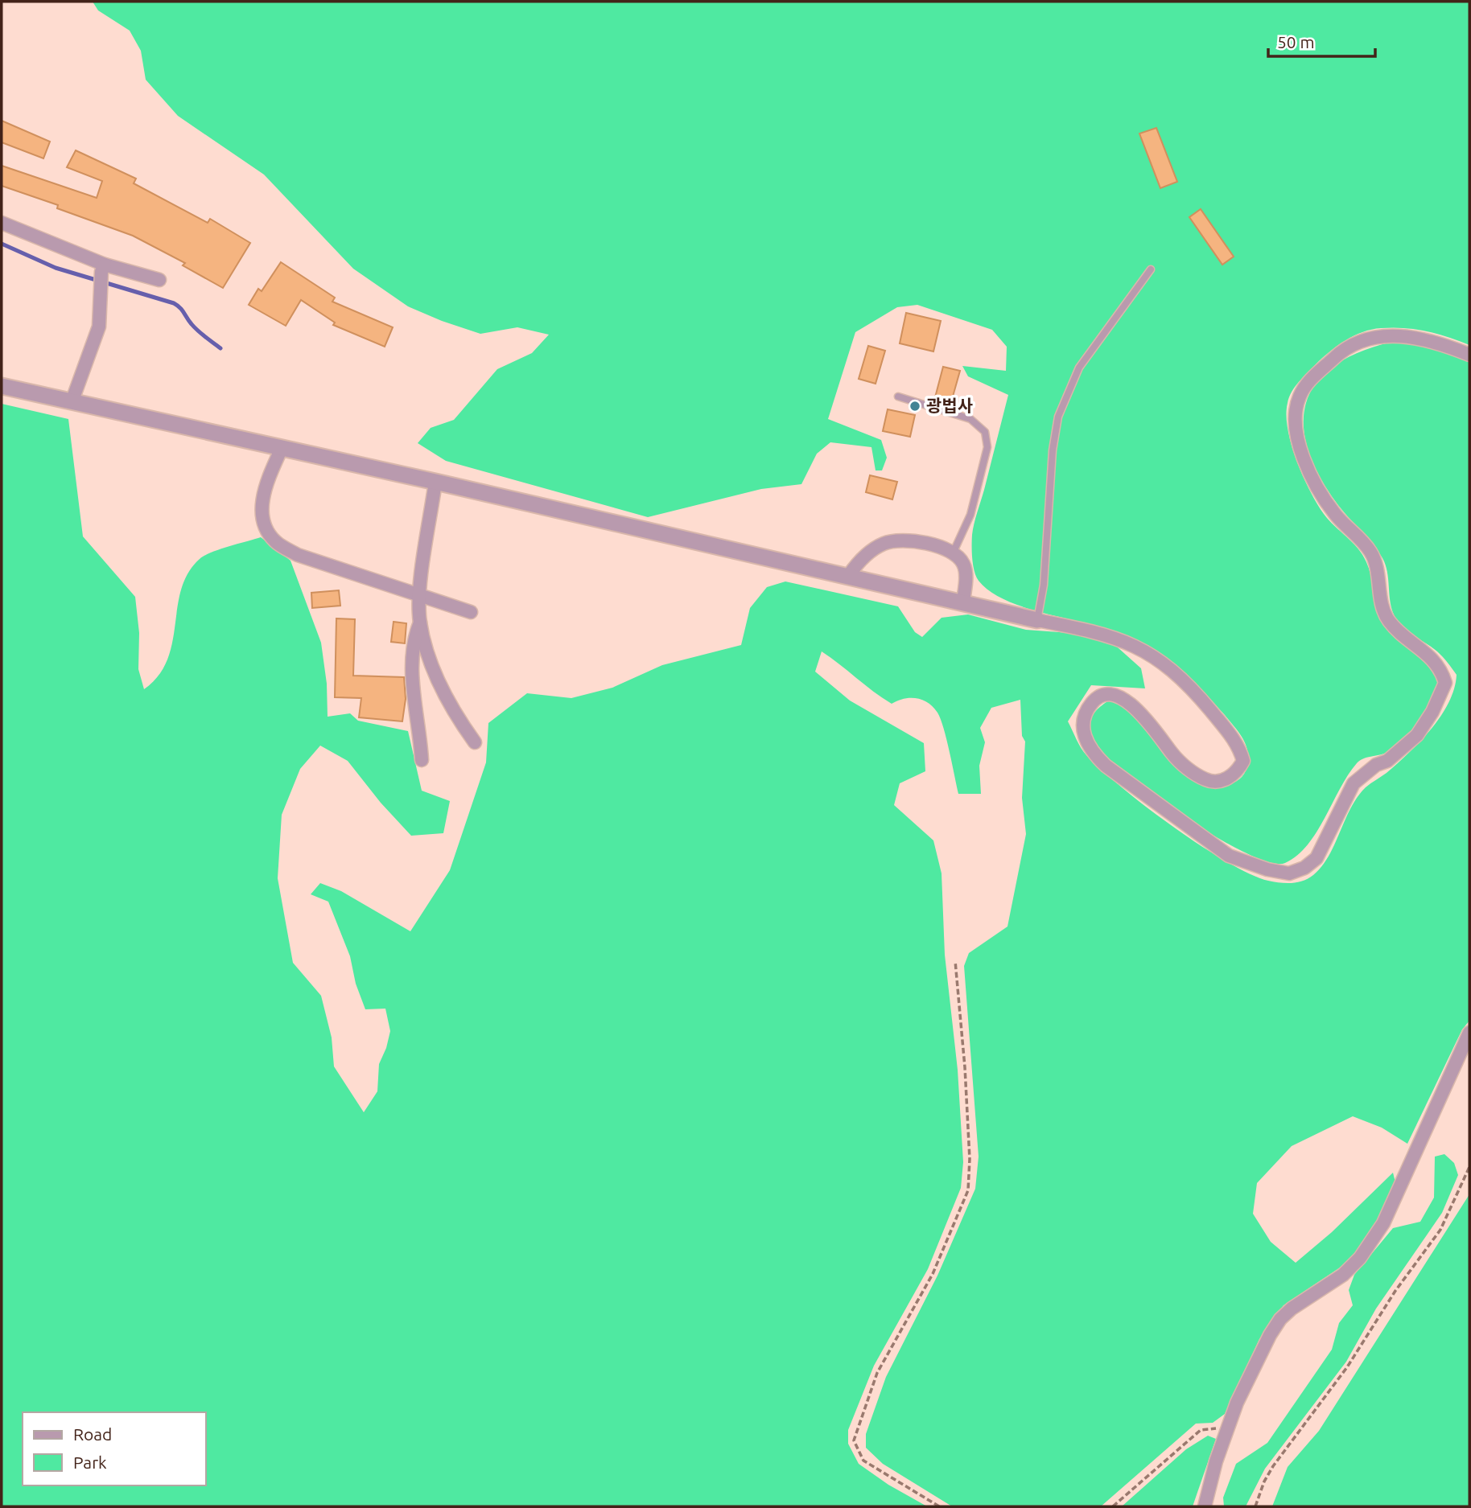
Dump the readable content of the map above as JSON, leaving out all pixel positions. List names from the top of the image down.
{
  "places": ["광법사"],
  "legend": ["Road", "Park"],
  "scale_bar": "50 m"
}
